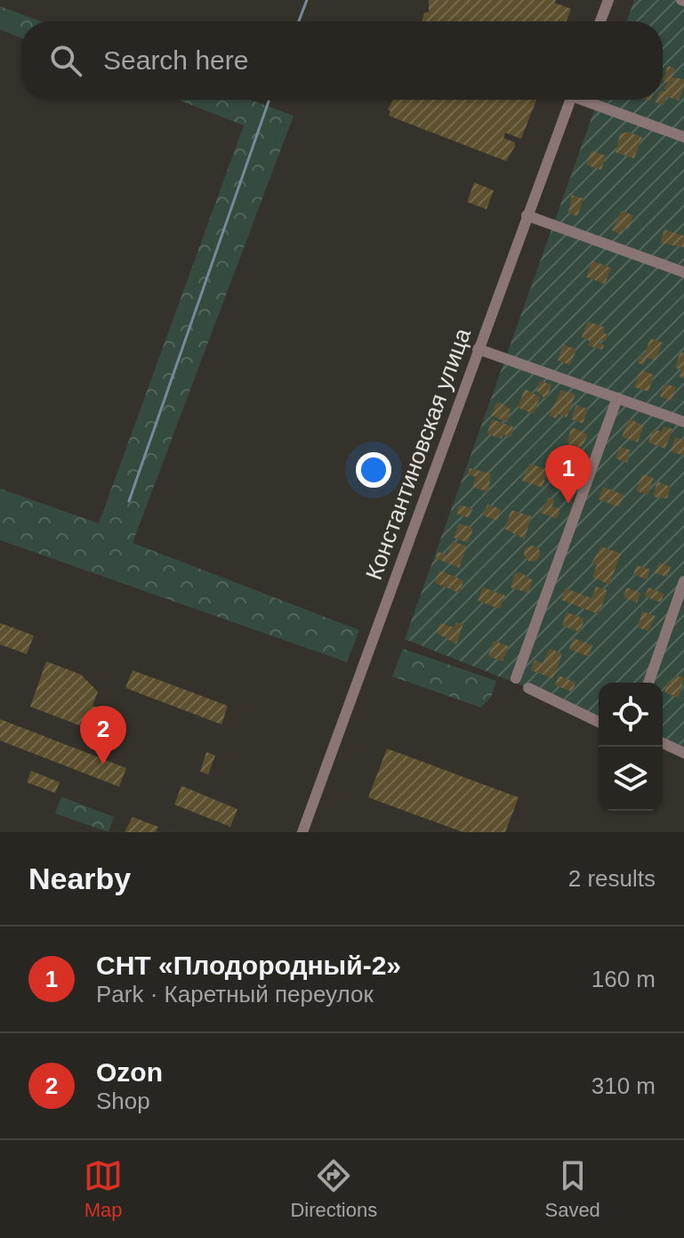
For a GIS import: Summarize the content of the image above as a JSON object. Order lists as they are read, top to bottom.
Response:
{
  "streets": {
    "street": ["Константиновская улица"]
  },
  "page": {
    "search": "Search here",
    "pins": ["1", "2"],
    "heading": ["Nearby", "2 results"],
    "list": [
      {
        "mark": "1",
        "name": "СНТ «Плодородный-2»",
        "note": "Park · Каретный переулок",
        "value": "160 m"
      },
      {
        "mark": "2",
        "name": "Ozon",
        "note": "Shop",
        "value": "310 m"
      }
    ],
    "nav": ["Map", "Directions", "Saved"]
  }
}
